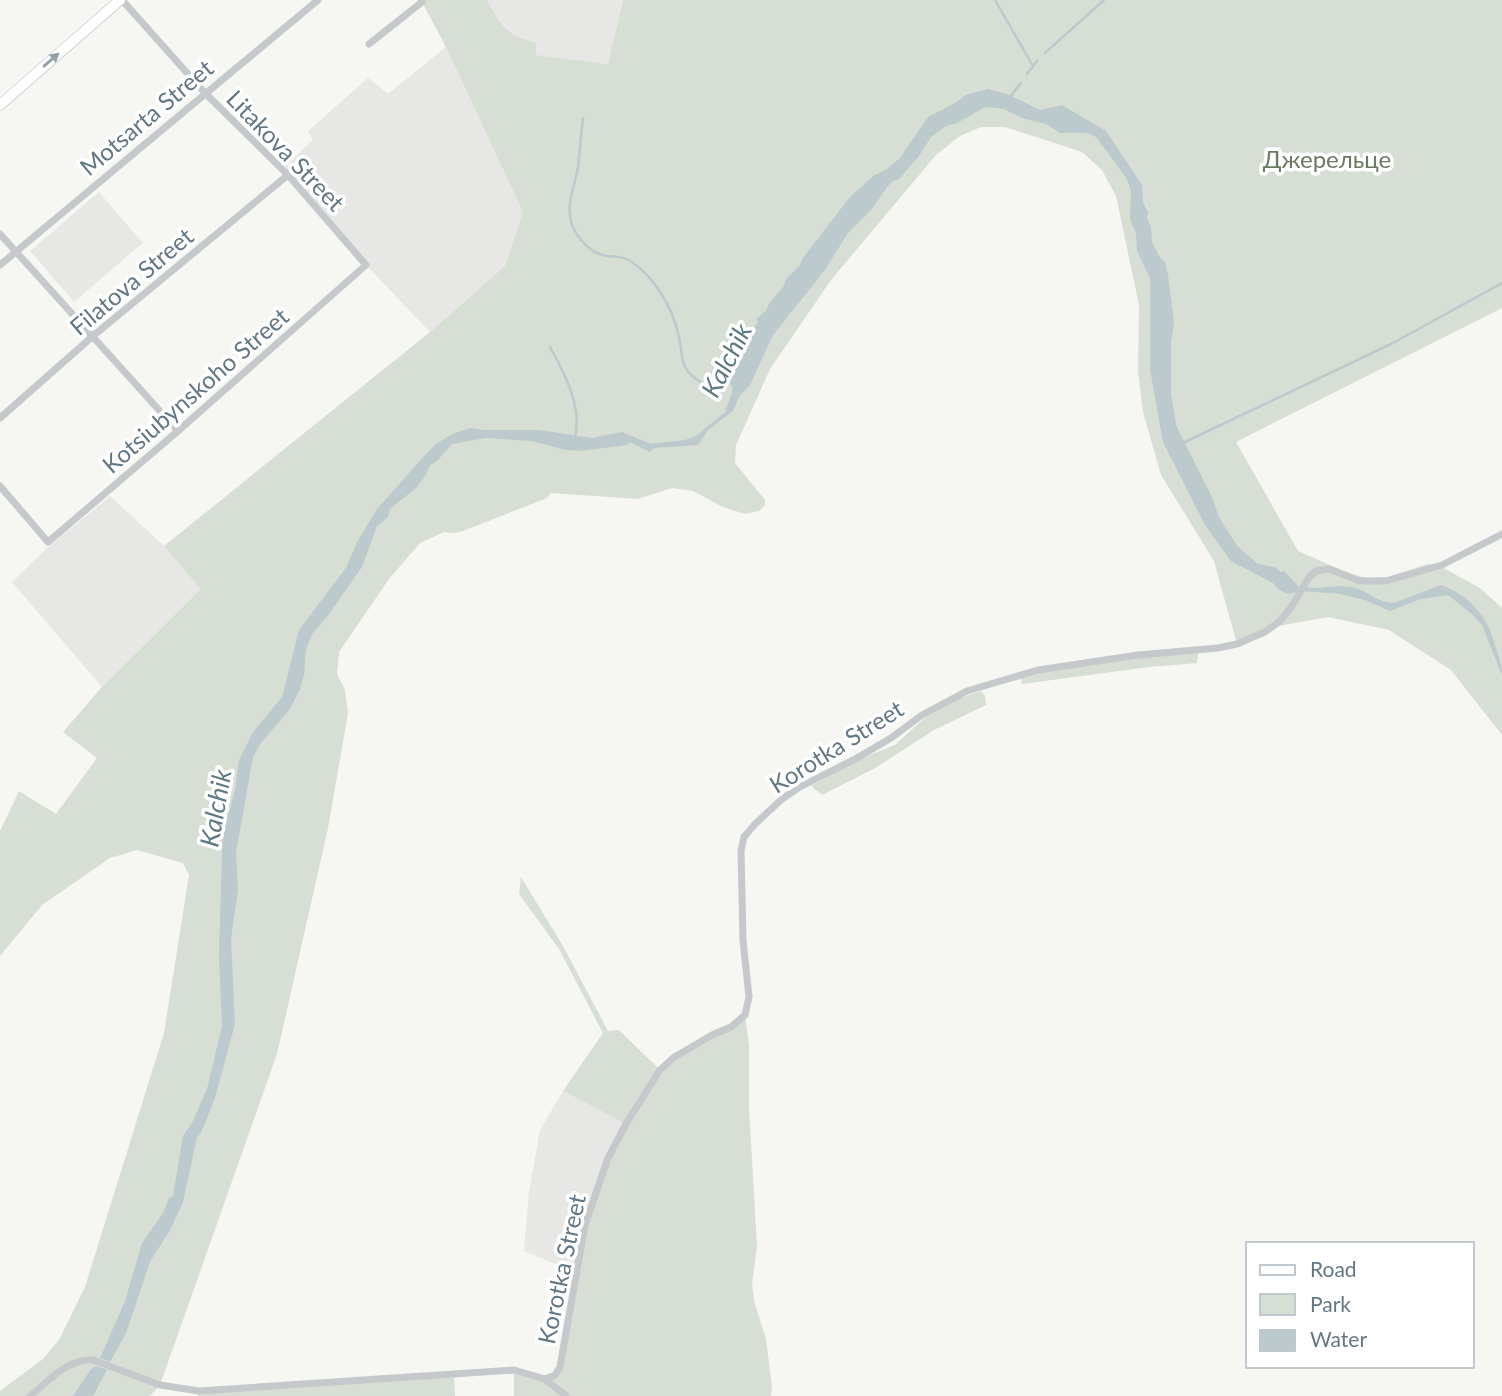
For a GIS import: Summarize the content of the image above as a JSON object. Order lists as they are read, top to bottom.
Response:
{
  "streets": {
    "street": [
      "Motsarta Street",
      "Litakova Street",
      "Filatova Street",
      "Kotsiubynskoho Street",
      "Korotka Street"
    ]
  },
  "crossings": [
    ["Motsarta Street", "Litakova Street"],
    ["Litakova Street", "Filatova Street"],
    ["Litakova Street", "Kotsiubynskoho Street"]
  ],
  "water": ["Kalchik"],
  "parks": ["Джерельце"],
  "legend": ["Road", "Park", "Water"]
}
